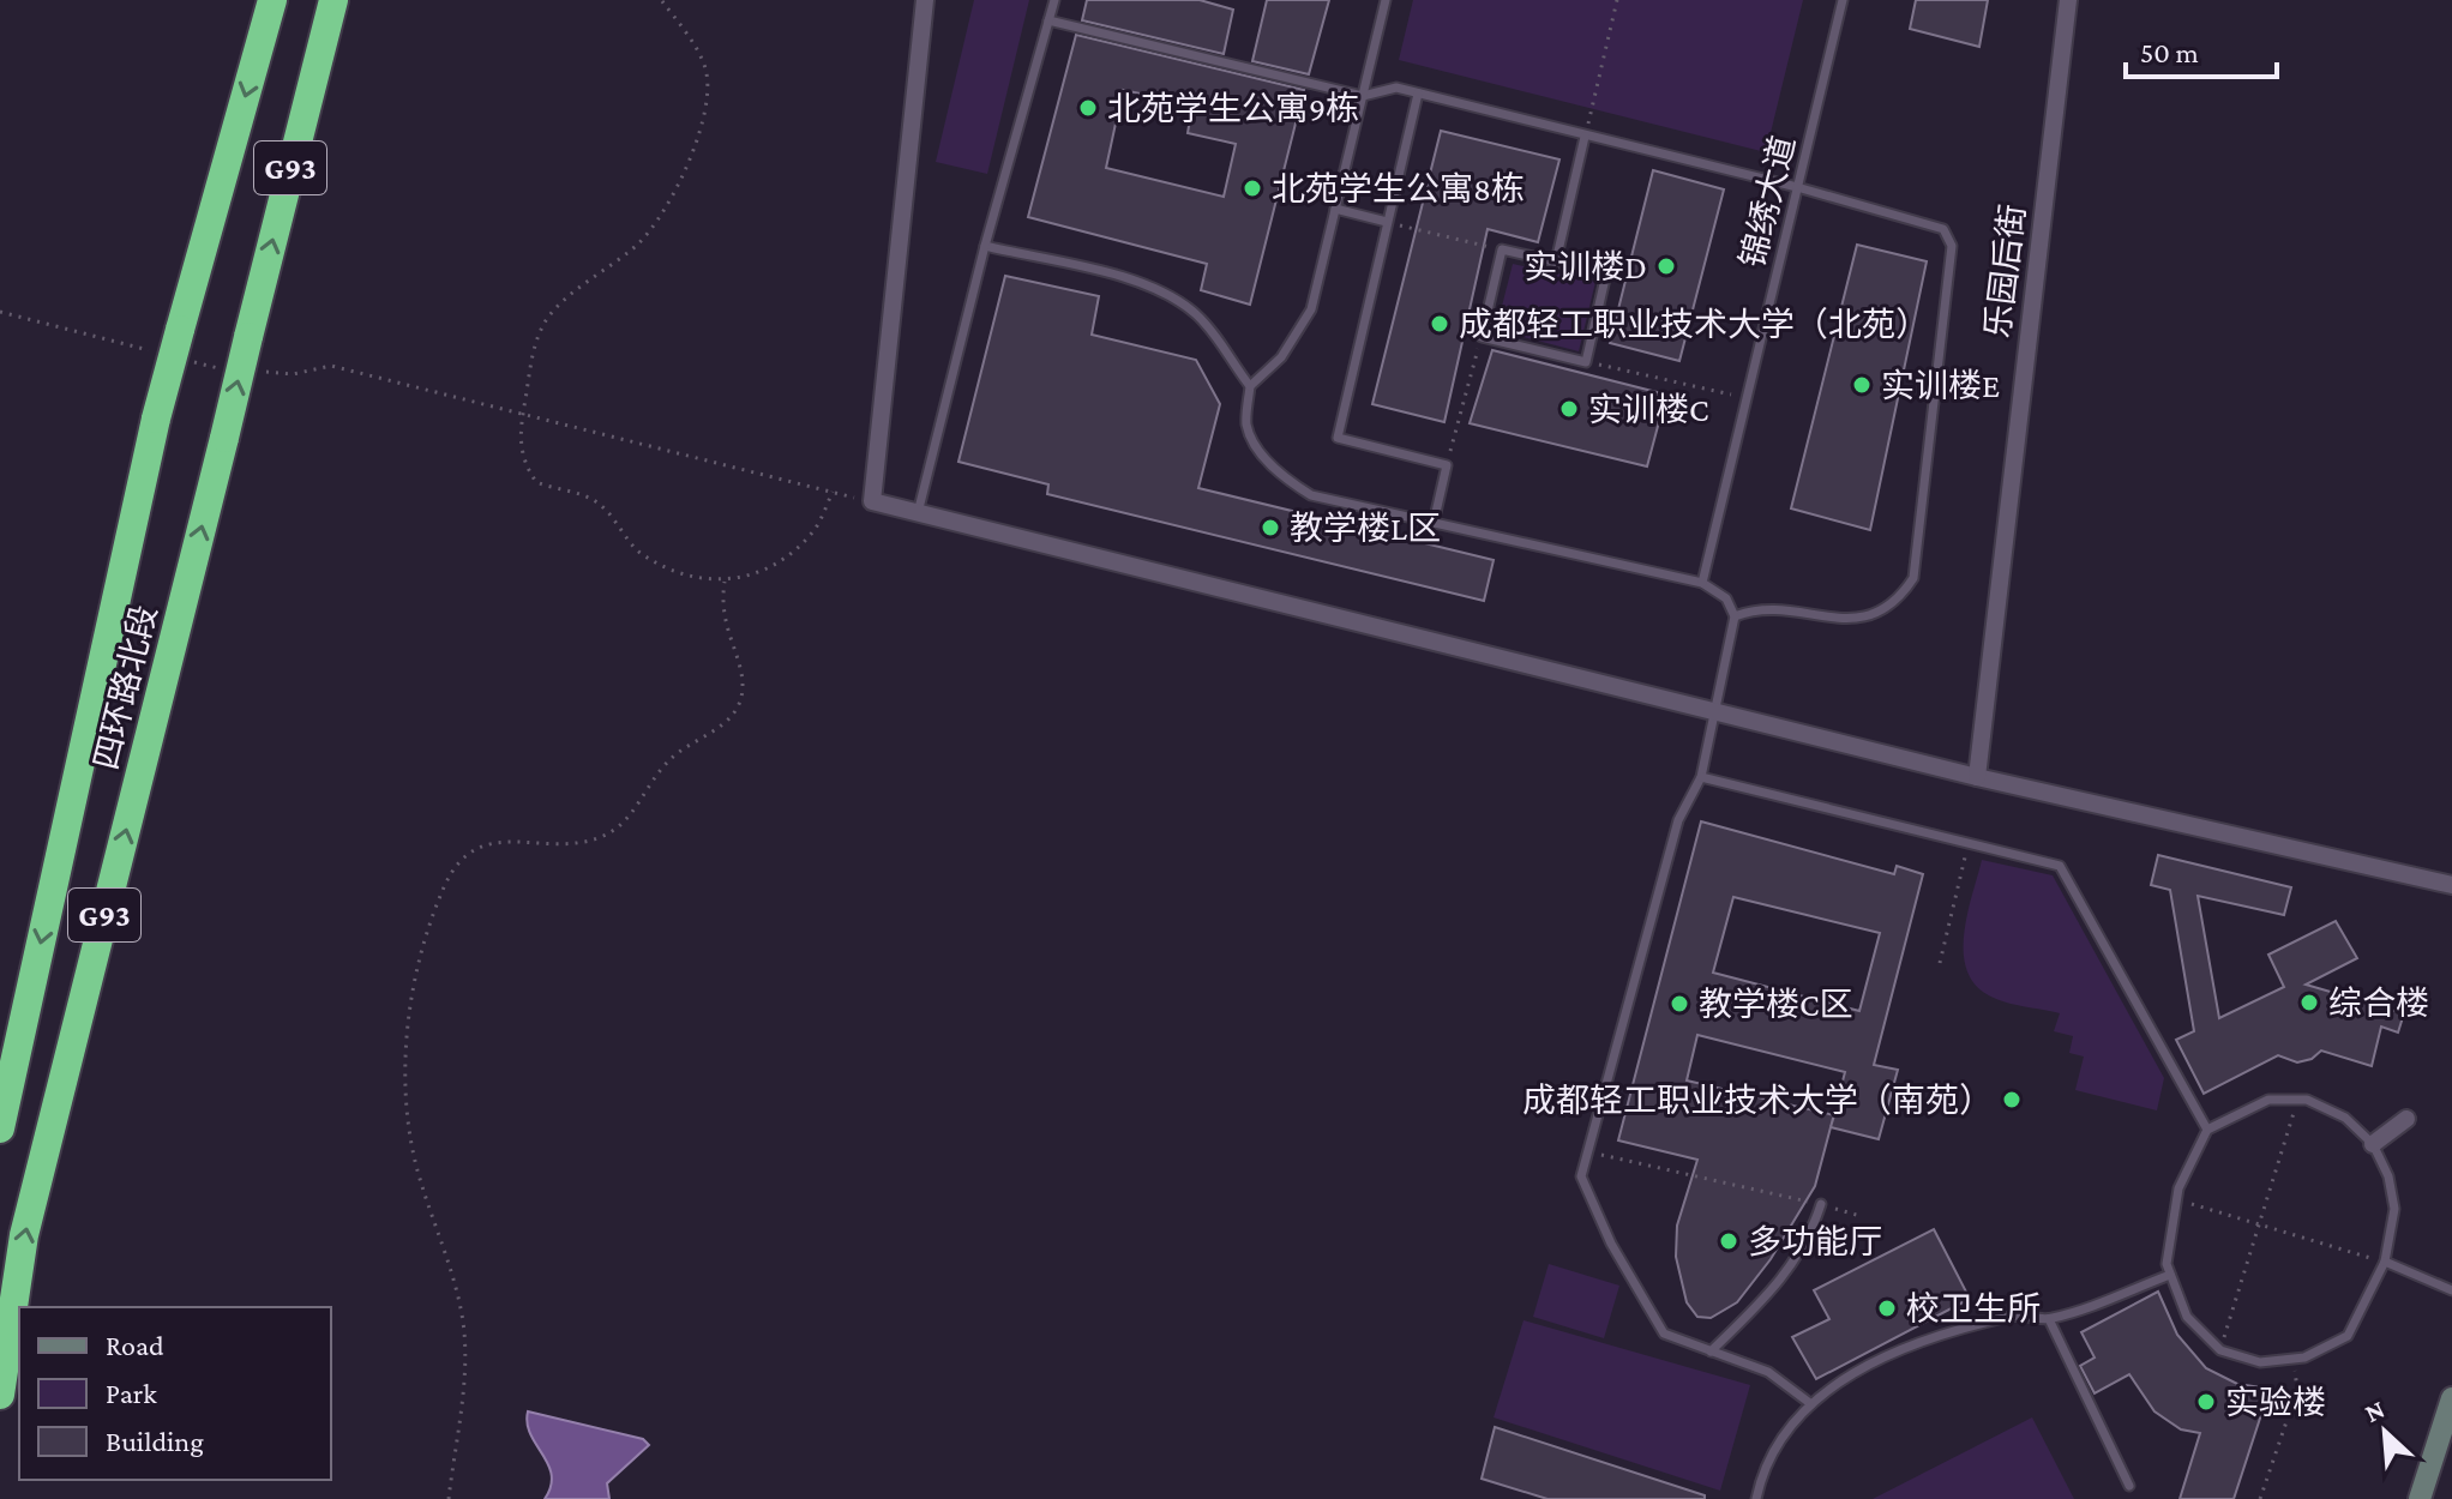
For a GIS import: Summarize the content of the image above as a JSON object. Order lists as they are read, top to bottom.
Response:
{
  "streets": {
    "highway": ["G93", "四环路北段"],
    "street": ["乐园后街"],
    "lane": ["锦绣大道"]
  },
  "places": [
    "北苑学生公寓9栋",
    "北苑学生公寓8栋",
    "实训楼D",
    "成都轻工职业技术大学（北苑）",
    "实训楼E",
    "实训楼C",
    "教学楼L区",
    "综合楼",
    "教学楼C区",
    "成都轻工职业技术大学（南苑）",
    "多功能厅",
    "校卫生所",
    "实验楼"
  ],
  "legend": ["Road", "Park", "Building"],
  "scale_bar": "50 m",
  "north": "top left"
}
